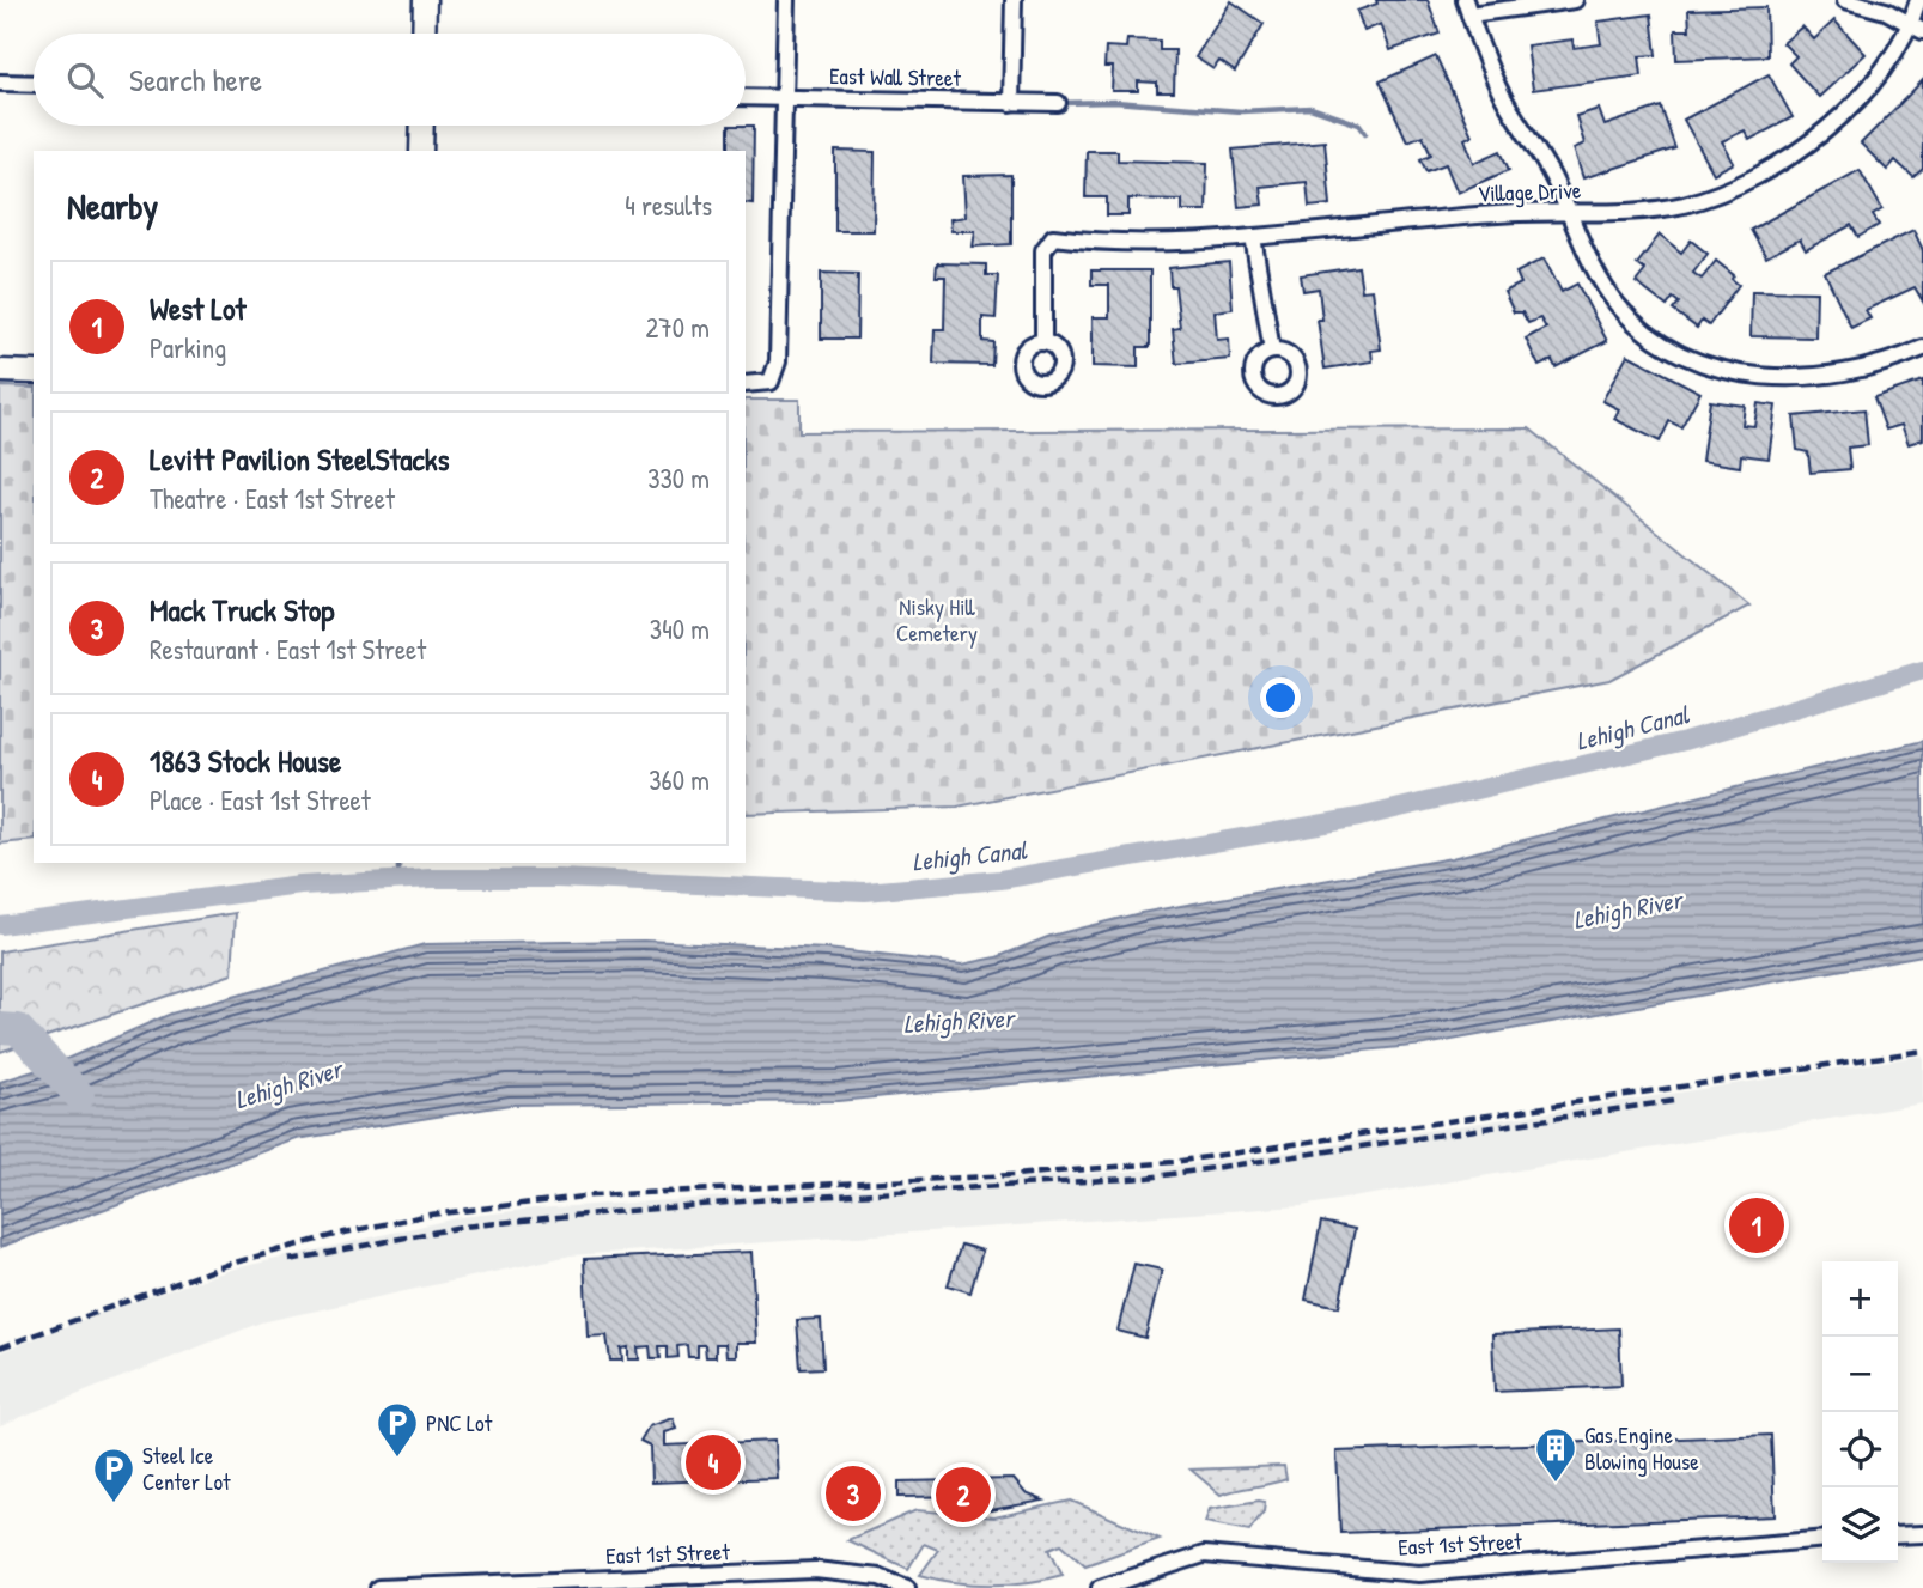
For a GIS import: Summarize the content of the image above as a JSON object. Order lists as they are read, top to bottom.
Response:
{
  "streets": {
    "street": ["East Wall Street", "Village Drive", "East 1st Street"]
  },
  "water": ["Lehigh Canal", "Lehigh River"],
  "parks": ["Nisky Hill Cemetery"],
  "places": {
    "parking": ["PNC Lot", "Steel Ice Center Lot"],
    "building": ["Gas Engine Blowing House"]
  },
  "page": {
    "search": "Search here",
    "heading": ["Nearby", "4 results"],
    "list": [
      {
        "mark": "1",
        "name": "West Lot",
        "note": "Parking",
        "value": "270 m"
      },
      {
        "mark": "2",
        "name": "Levitt Pavilion SteelStacks",
        "note": "Theatre · East 1st Street",
        "value": "330 m"
      },
      {
        "mark": "3",
        "name": "Mack Truck Stop",
        "note": "Restaurant · East 1st Street",
        "value": "340 m"
      },
      {
        "mark": "4",
        "name": "1863 Stock House",
        "note": "Place · East 1st Street",
        "value": "360 m"
      }
    ],
    "pins": [
      "1",
      "4",
      "3",
      "2"
    ],
    "map_buttons": ["+", "−"]
  }
}
